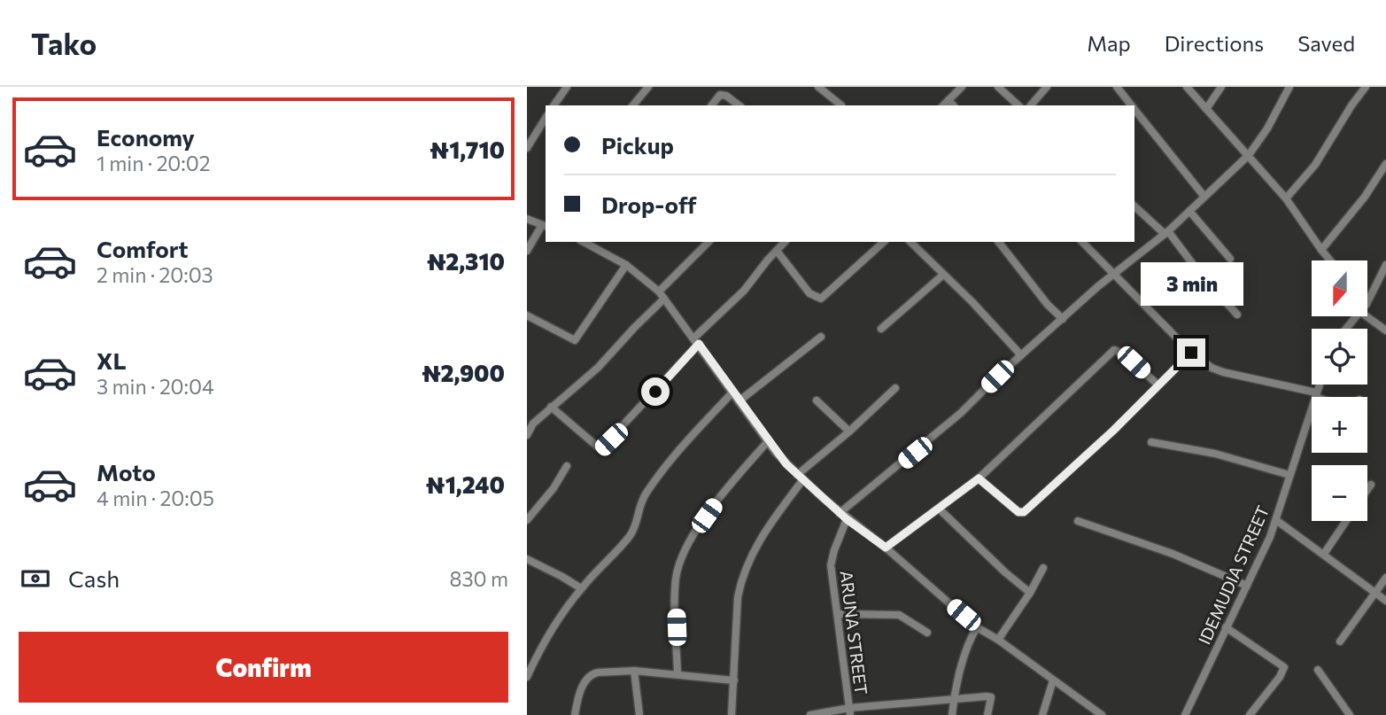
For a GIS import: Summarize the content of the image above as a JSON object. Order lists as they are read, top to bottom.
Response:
{
  "streets": {
    "street": ["IDEMUDIA STREET", "ARUNA STREET"]
  },
  "north": "bottom",
  "page": {
    "header": "Tako",
    "nav": ["Map", "Directions", "Saved"],
    "list": [
      {
        "name": "Economy",
        "note": "1 min · 20:02",
        "value": "₦1,710"
      },
      {
        "name": "Comfort",
        "note": "2 min · 20:03",
        "value": "₦2,310"
      },
      {
        "name": "XL",
        "note": "3 min · 20:04",
        "value": "₦2,900"
      },
      {
        "name": "Moto",
        "note": "4 min · 20:05",
        "value": "₦1,240"
      }
    ],
    "banner": ["Pickup", "Drop-off"],
    "map_buttons": ["+", "−"],
    "bubble": "3 min",
    "pay": ["Cash", "830 m"],
    "buttons": "Confirm"
  }
}
